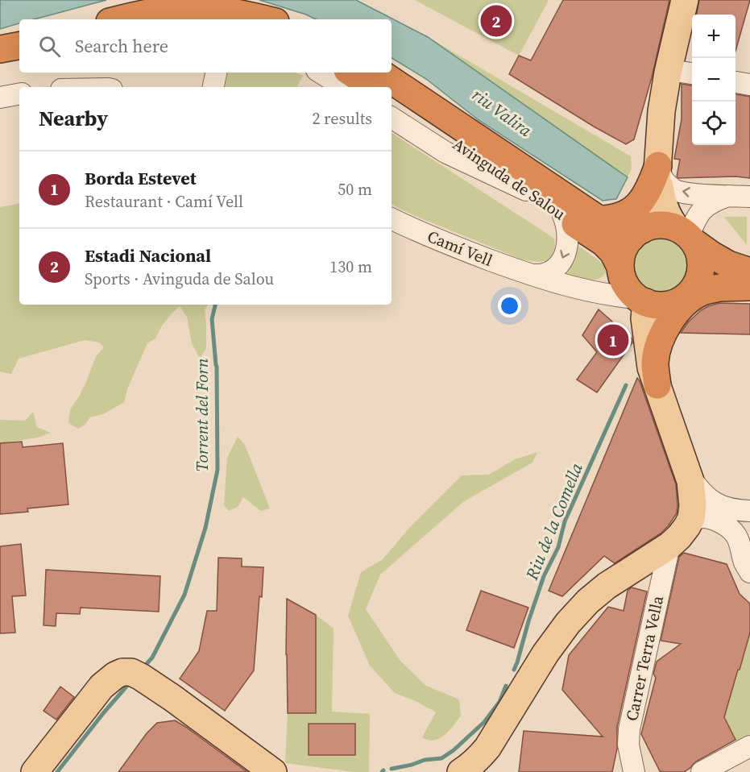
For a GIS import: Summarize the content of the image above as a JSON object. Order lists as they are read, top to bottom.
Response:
{
  "streets": {
    "highway": ["Avinguda de Salou"],
    "street": ["Camí Vell", "Carrer Terra Vella"]
  },
  "crossings": [
    ["Avinguda de Salou", "Camí Vell"]
  ],
  "water": ["riu Valira", "Torrent del Forn", "Riu de la Comella"],
  "page": {
    "pins": ["2", "1"],
    "map_buttons": ["+", "−"],
    "search": "Search here",
    "heading": ["Nearby", "2 results"],
    "list": [
      {
        "mark": "1",
        "name": "Borda Estevet",
        "note": "Restaurant · Camí Vell",
        "value": "50 m"
      },
      {
        "mark": "2",
        "name": "Estadi Nacional",
        "note": "Sports · Avinguda de Salou",
        "value": "130 m"
      }
    ]
  }
}
